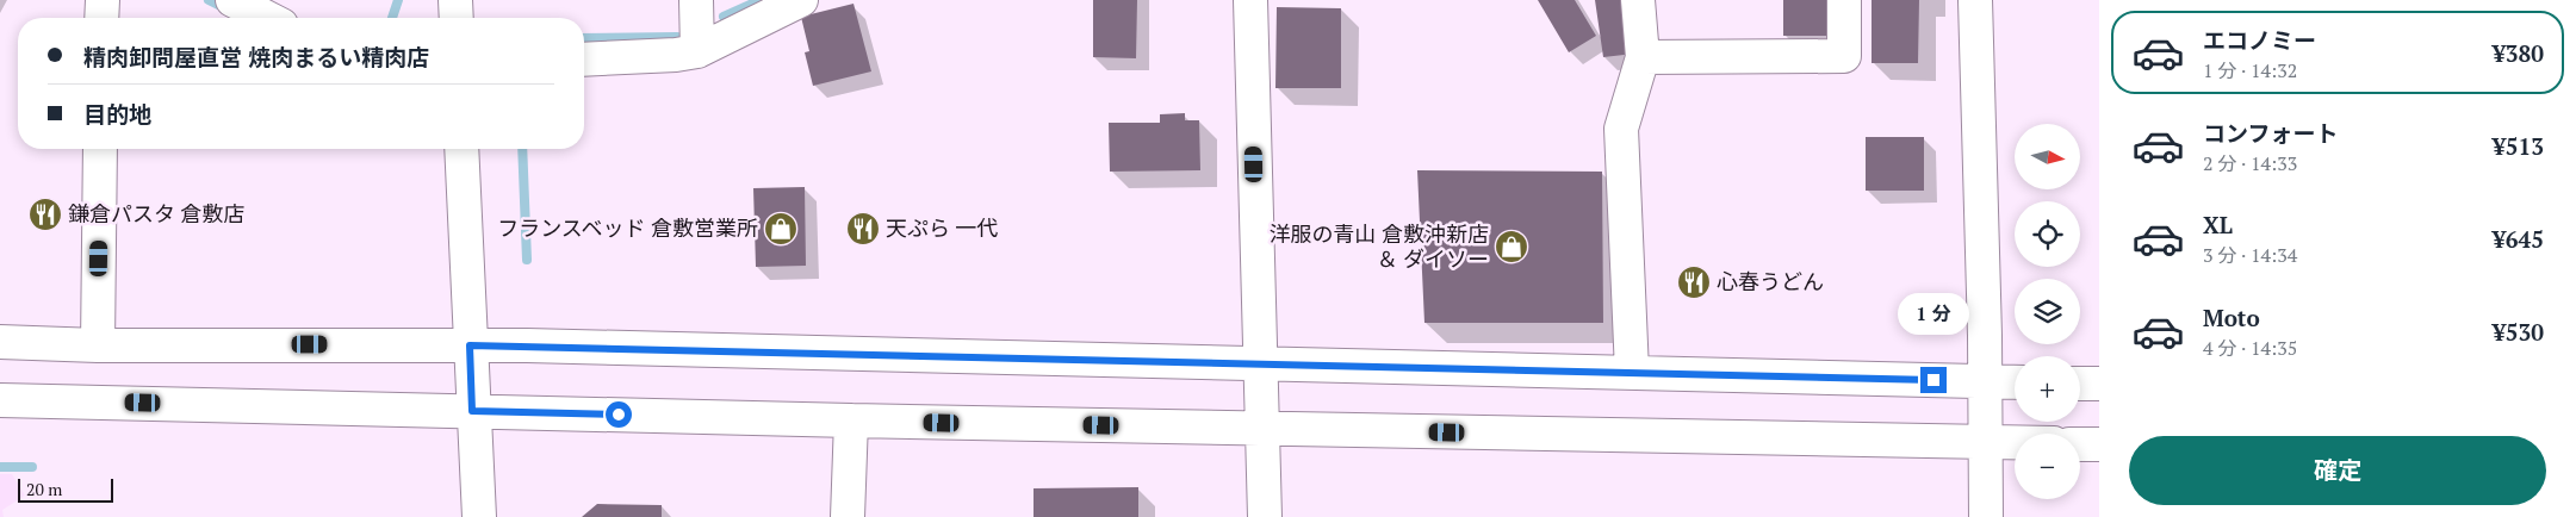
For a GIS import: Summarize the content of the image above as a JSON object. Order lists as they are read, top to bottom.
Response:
{
  "places": {
    "restaurant": ["鎌倉パスタ 倉敷店", "天ぷら 一代", "心春うどん"],
    "shop": ["フランスベッド 倉敷営業所", "洋服の青山 倉敷沖新店 ＆ ダイソー"]
  },
  "scale_bar": "20 m",
  "north": "right",
  "page": {
    "list": [
      {
        "name": "エコノミー",
        "note": "1 分 · 14:32",
        "value": "¥380"
      },
      {
        "name": "コンフォート",
        "note": "2 分 · 14:33",
        "value": "¥513"
      },
      {
        "name": "XL",
        "note": "3 分 · 14:34",
        "value": "¥645"
      },
      {
        "name": "Moto",
        "note": "4 分 · 14:35",
        "value": "¥530"
      }
    ],
    "banner": ["精肉卸問屋直営 焼肉まるい精肉店", "目的地"],
    "map_buttons": ["+", "−"],
    "bubble": "1 分",
    "buttons": "確定",
    "scale": "20 m"
  }
}
